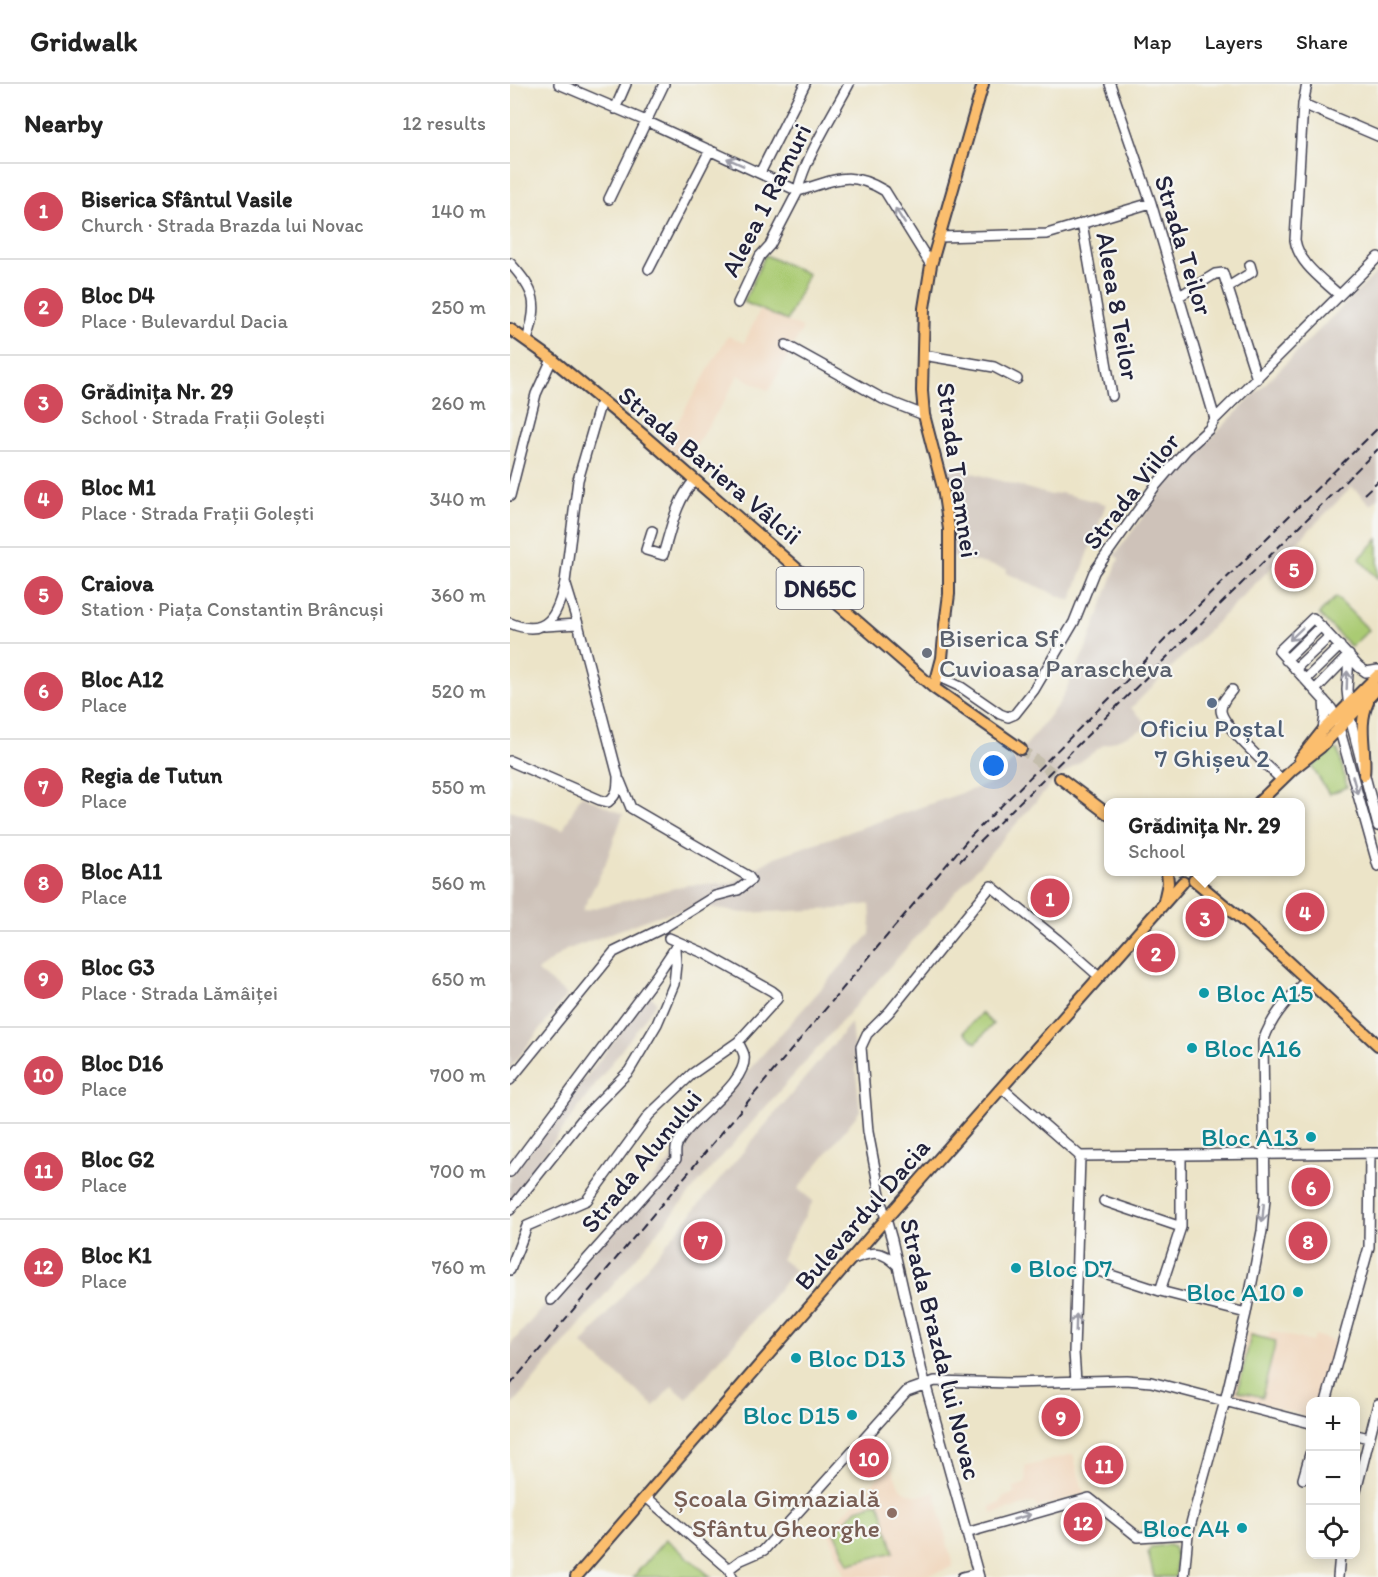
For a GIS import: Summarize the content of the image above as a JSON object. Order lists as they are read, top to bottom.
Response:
{
  "streets": {
    "main road": [
      "Strada Bariera Vâlcii",
      "Strada Toamnei",
      "DN65C",
      "Bulevardul Dacia"
    ],
    "street": [
      "Aleea 1 Ramuri",
      "Strada Teilor",
      "Aleea 8 Teilor",
      "Strada Viilor",
      "Strada Alunului",
      "Strada Brazda lui Novac"
    ]
  },
  "crossings": [
    ["Strada Teilor", "Strada Viilor"],
    ["Strada Bariera Vâlcii", "Strada Toamnei"],
    ["Strada Toamnei", "Strada Viilor"],
    ["Bulevardul Dacia", "Strada Brazda lui Novac"]
  ],
  "places": [
    "Biserica Sf. Cuvioasa Parascheva",
    "Oficiu Poștal 7 Ghișeu 2",
    "Bloc A15",
    "Bloc A16",
    "Bloc A13",
    "Bloc D7",
    "Bloc A10",
    "Bloc D13",
    "Bloc D15",
    "Școala Gimnazială Sfântu Gheorghe",
    "Bloc A4"
  ],
  "page": {
    "header": "Gridwalk",
    "nav": ["Map", "Layers", "Share"],
    "heading": ["Nearby", "12 results"],
    "list": [
      {
        "mark": "1",
        "name": "Biserica Sfântul Vasile",
        "note": "Church · Strada Brazda lui Novac",
        "value": "140 m"
      },
      {
        "mark": "2",
        "name": "Bloc D4",
        "note": "Place · Bulevardul Dacia",
        "value": "250 m"
      },
      {
        "mark": "3",
        "name": "Grădinița Nr. 29",
        "note": "School · Strada Frații Golești",
        "value": "260 m"
      },
      {
        "mark": "4",
        "name": "Bloc M1",
        "note": "Place · Strada Frații Golești",
        "value": "340 m"
      },
      {
        "mark": "5",
        "name": "Craiova",
        "note": "Station · Piața Constantin Brâncuși",
        "value": "360 m"
      },
      {
        "mark": "6",
        "name": "Bloc A12",
        "note": "Place",
        "value": "520 m"
      },
      {
        "mark": "7",
        "name": "Regia de Tutun",
        "note": "Place",
        "value": "550 m"
      },
      {
        "mark": "8",
        "name": "Bloc A11",
        "note": "Place",
        "value": "560 m"
      },
      {
        "mark": "9",
        "name": "Bloc G3",
        "note": "Place · Strada Lămâiței",
        "value": "650 m"
      },
      {
        "mark": "10",
        "name": "Bloc D16",
        "note": "Place",
        "value": "700 m"
      },
      {
        "mark": "11",
        "name": "Bloc G2",
        "note": "Place",
        "value": "700 m"
      },
      {
        "mark": "12",
        "name": "Bloc K1",
        "note": "Place",
        "value": "760 m"
      }
    ],
    "pins": [
      "5",
      "1",
      "4",
      "3",
      "2",
      "6",
      "7",
      "8",
      "9",
      "10",
      "11",
      "12"
    ],
    "popup": ["Grădinița Nr. 29", "School"],
    "map_buttons": ["+", "−"]
  }
}
